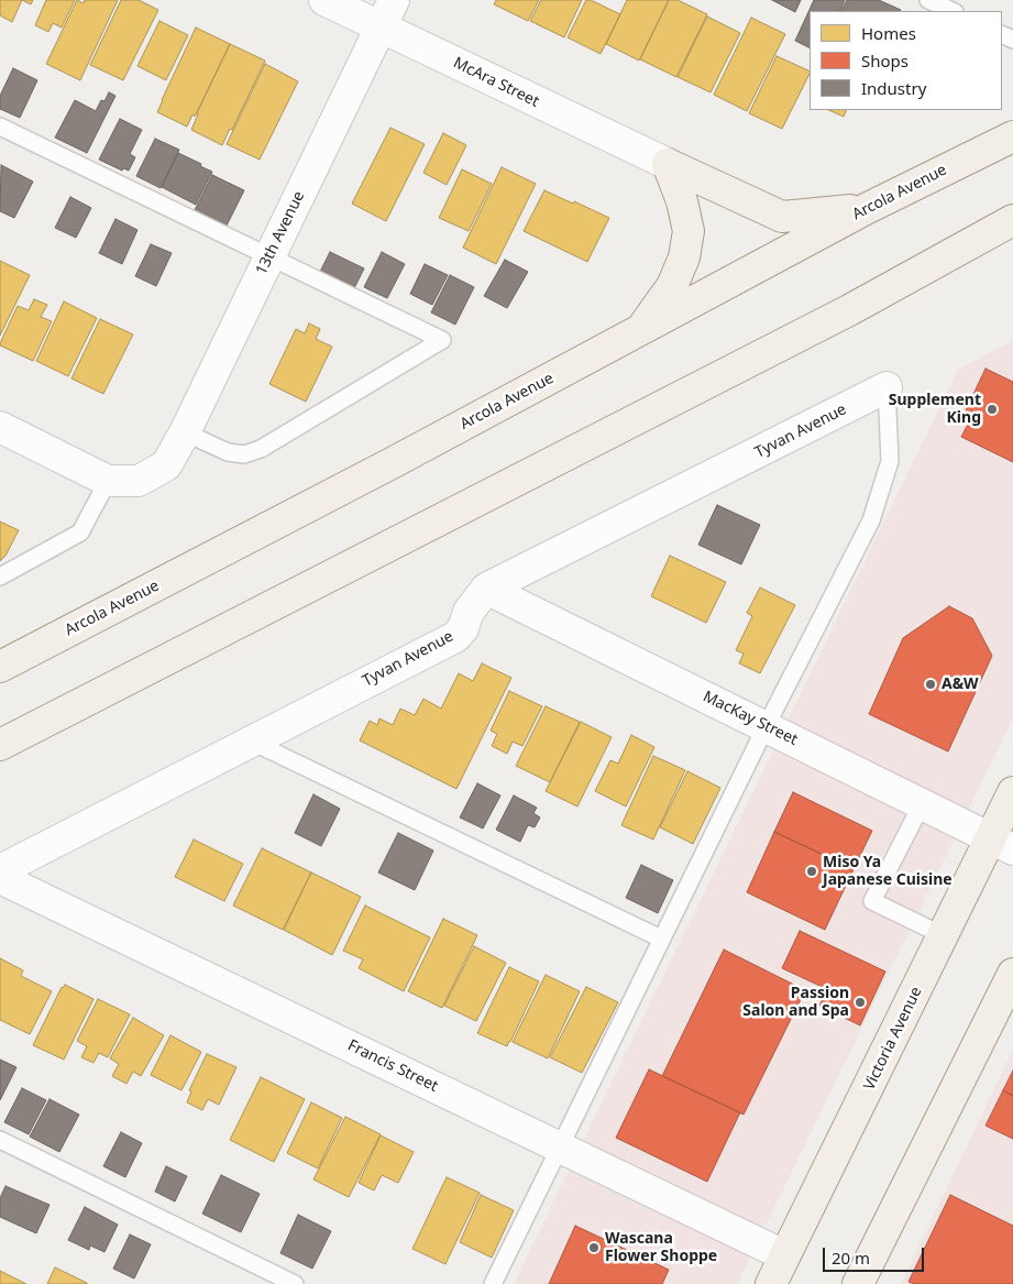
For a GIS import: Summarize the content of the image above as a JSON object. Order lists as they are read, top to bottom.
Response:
{
  "streets": {
    "main road": ["Arcola Avenue", "Victoria Avenue"],
    "street": [
      "McAra Street",
      "13th Avenue",
      "Tyvan Avenue",
      "MacKay Street",
      "Francis Street"
    ]
  },
  "crossings": [
    ["McAra Street", "13th Avenue"],
    ["Tyvan Avenue", "MacKay Street"],
    ["MacKay Street", "Victoria Avenue"],
    ["Victoria Avenue", "Francis Street"]
  ],
  "places": [
    "Supplement King",
    "A&W",
    "Miso Ya Japanese Cuisine",
    "Passion Salon and Spa",
    "Wascana Flower Shoppe"
  ],
  "legend": ["Homes", "Shops", "Industry"],
  "scale_bar": "20 m"
}
